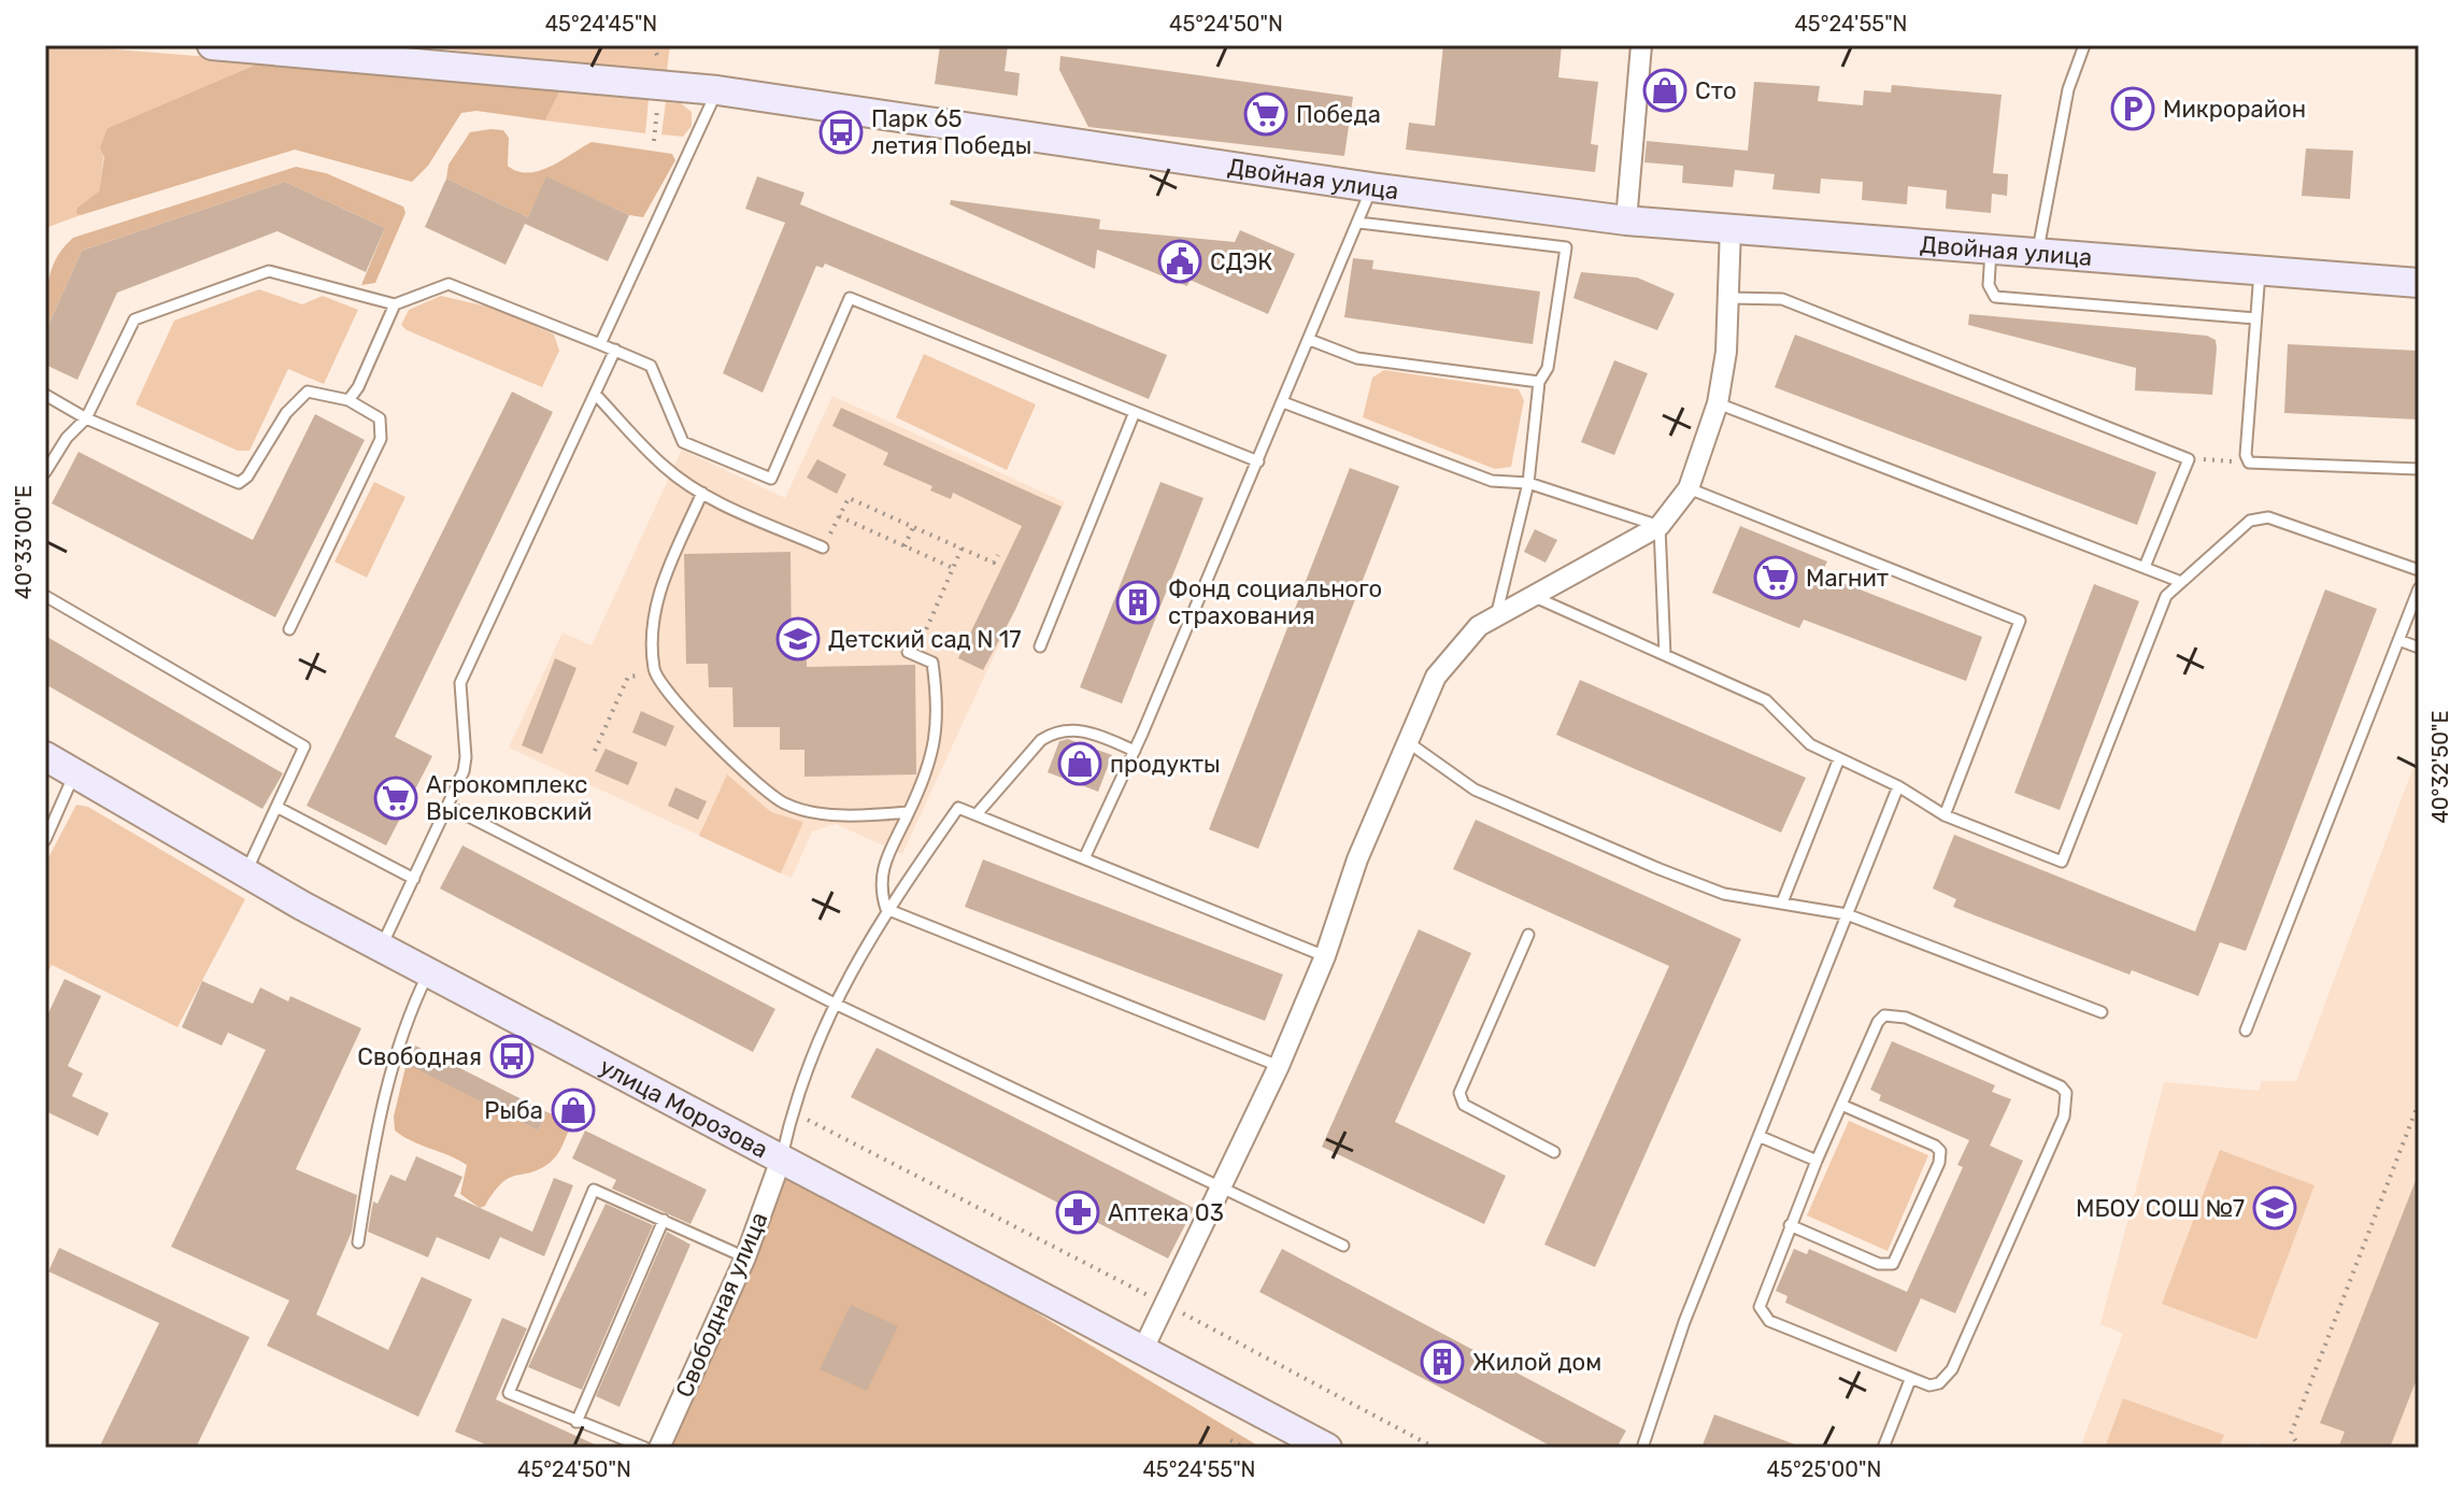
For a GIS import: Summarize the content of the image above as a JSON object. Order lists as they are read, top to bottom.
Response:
{
  "streets": {
    "street": ["Двойная улица", "улица Морозова", "Свободная улица"]
  },
  "crossings": [
    ["улица Морозова", "Свободная улица"]
  ],
  "places": {
    "shop": ["Сто", "продукты", "Рыба"],
    "parking": ["Микрорайон"],
    "supermarket": ["Победа", "Магнит", "Агрокомплекс Выселковский"],
    "bus stop": ["Парк 65 летия Победы", "Свободная"],
    "public building": ["СДЭК"],
    "building": ["Фонд социального страхования", "Жилой дом"],
    "school or university": ["Детский сад N 17", "МБОУ СОШ №7"],
    "pharmacy": ["Аптека 03"]
  },
  "coordinates": [
    "45°24'45\"N",
    "45°24'50\"N",
    "45°24'55\"N",
    "40°33'00\"E",
    "40°32'50\"E",
    "45°25'00\"N"
  ]
}
